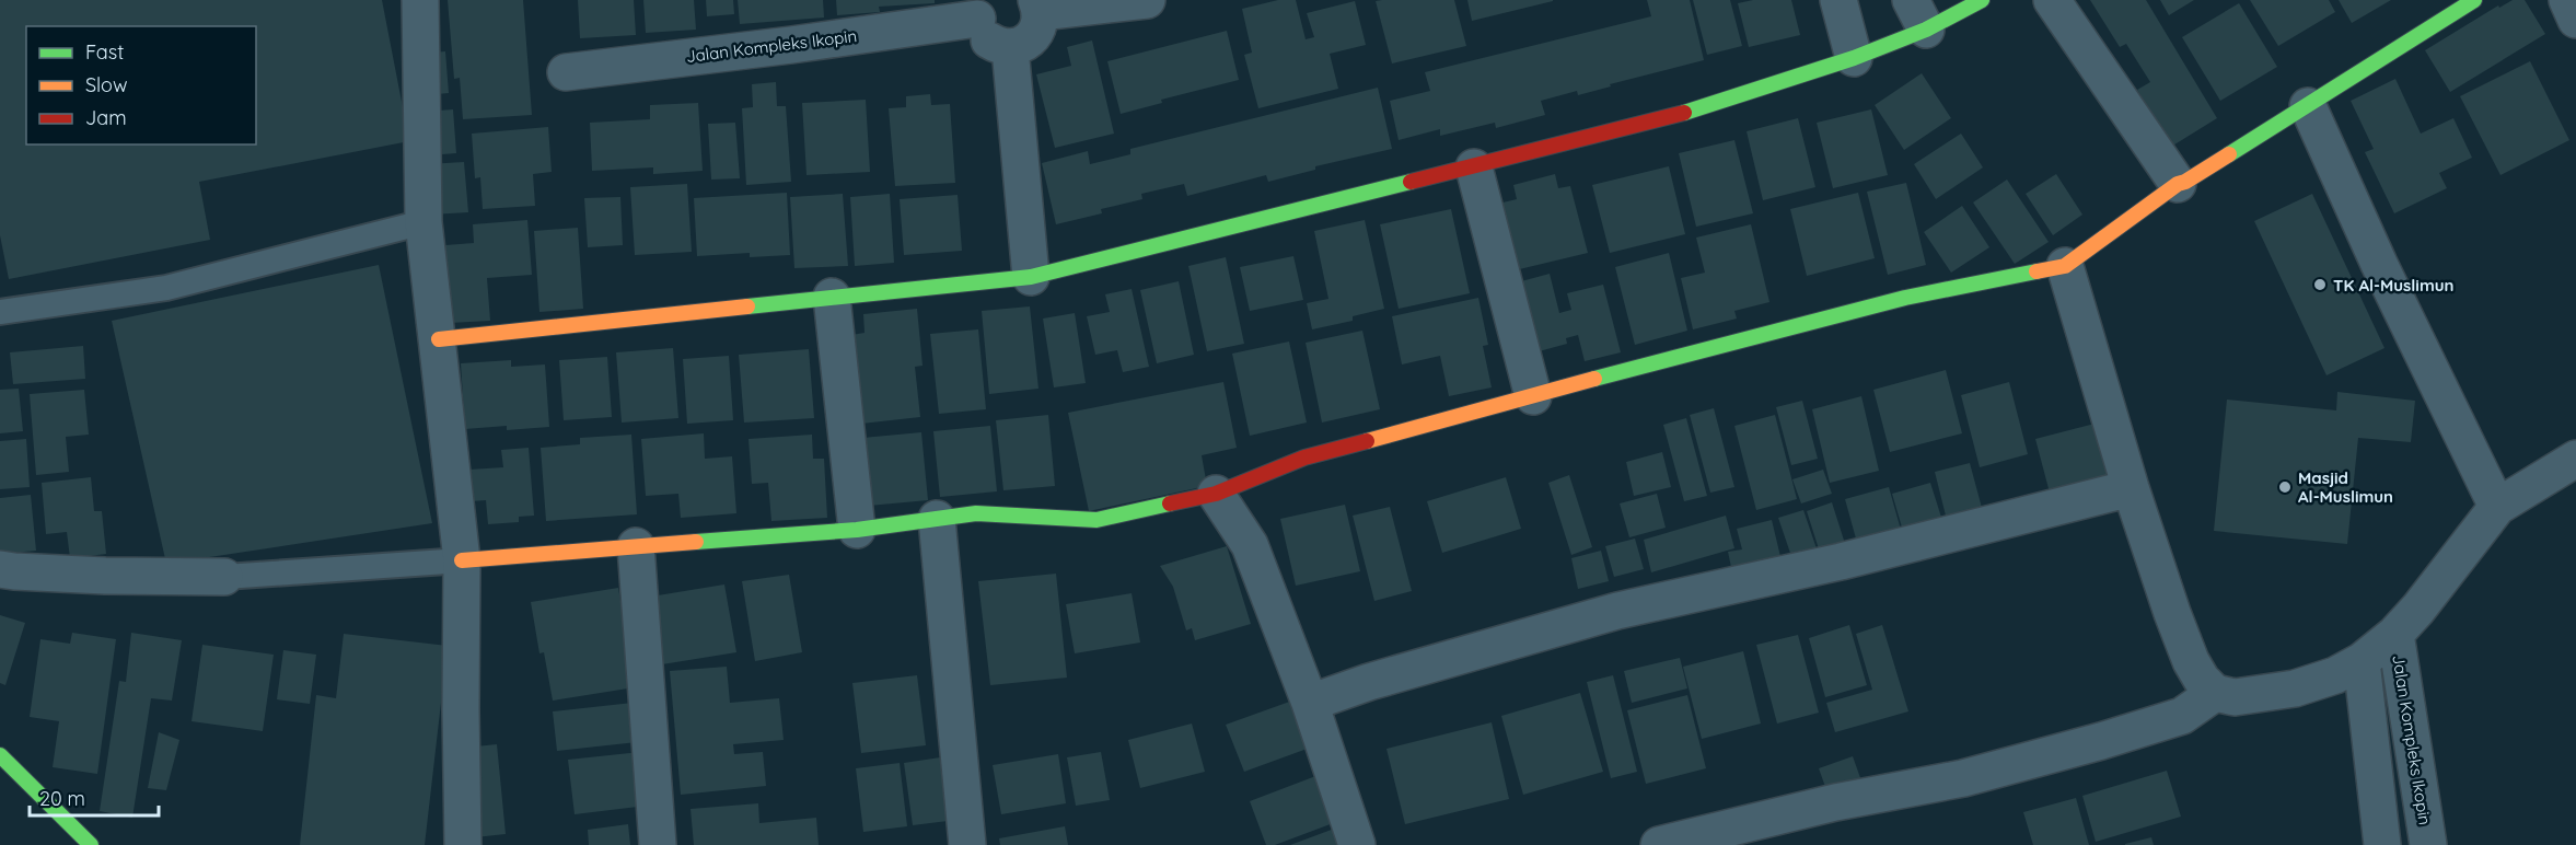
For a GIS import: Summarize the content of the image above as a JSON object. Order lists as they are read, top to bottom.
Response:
{
  "streets": {
    "street": ["Jalan Kompleks Ikopin"]
  },
  "places": ["TK Al-Muslimun", "Masjid Al-Muslimun"],
  "legend": ["Fast", "Slow", "Jam"],
  "scale_bar": "20 m"
}
